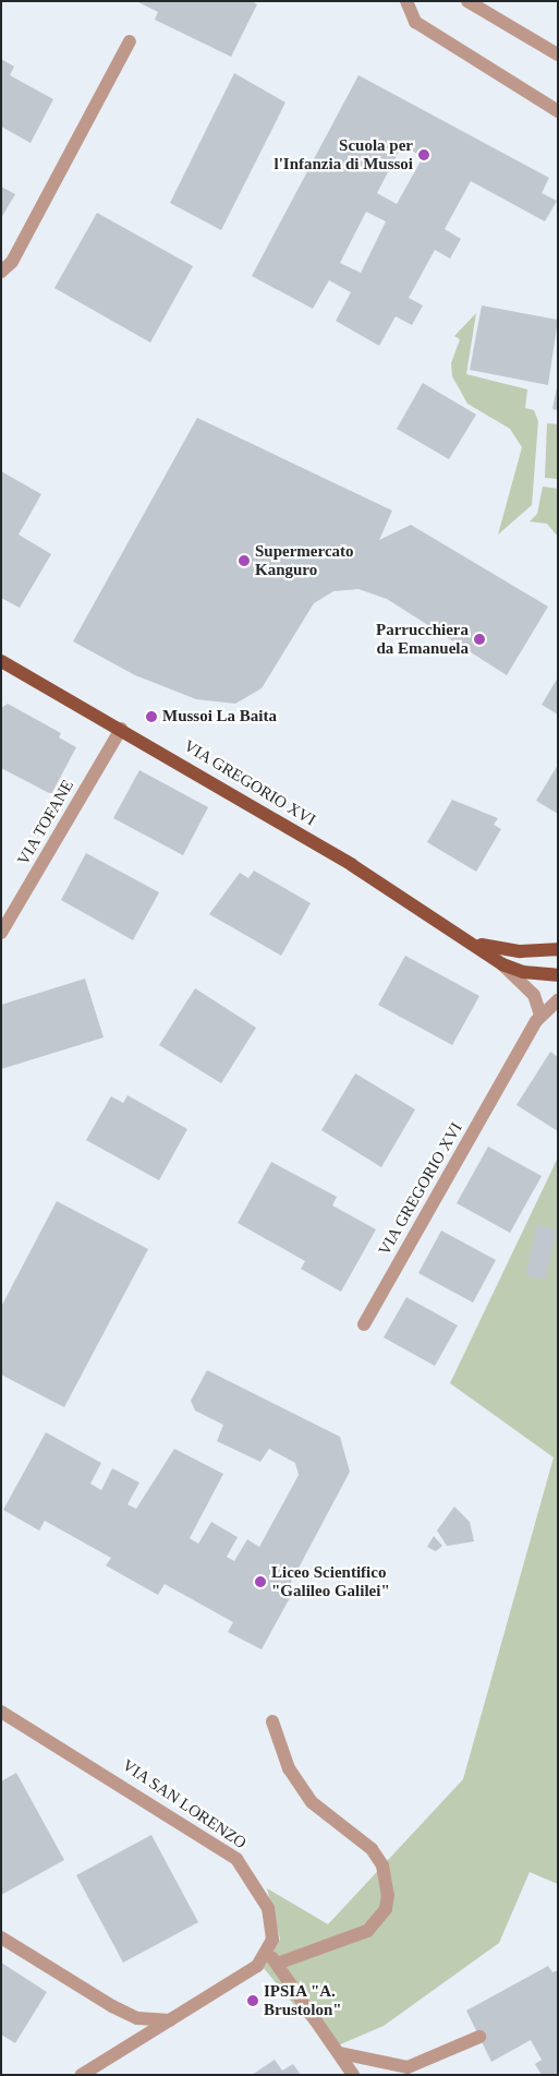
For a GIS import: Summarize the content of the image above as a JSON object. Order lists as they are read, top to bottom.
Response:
{
  "streets": {
    "main road": ["VIA GREGORIO XVI"],
    "street": ["VIA TOFANE", "VIA SAN LORENZO"]
  },
  "crossings": [
    ["VIA GREGORIO XVI", "VIA TOFANE"]
  ],
  "places": [
    "Scuola per l'Infanzia di Mussoi",
    "Supermercato Kanguro",
    "Parrucchiera da Emanuela",
    "Mussoi La Baita",
    "Liceo Scientifico \"Galileo Galilei\"",
    "IPSIA \"A. Brustolon\""
  ]
}
